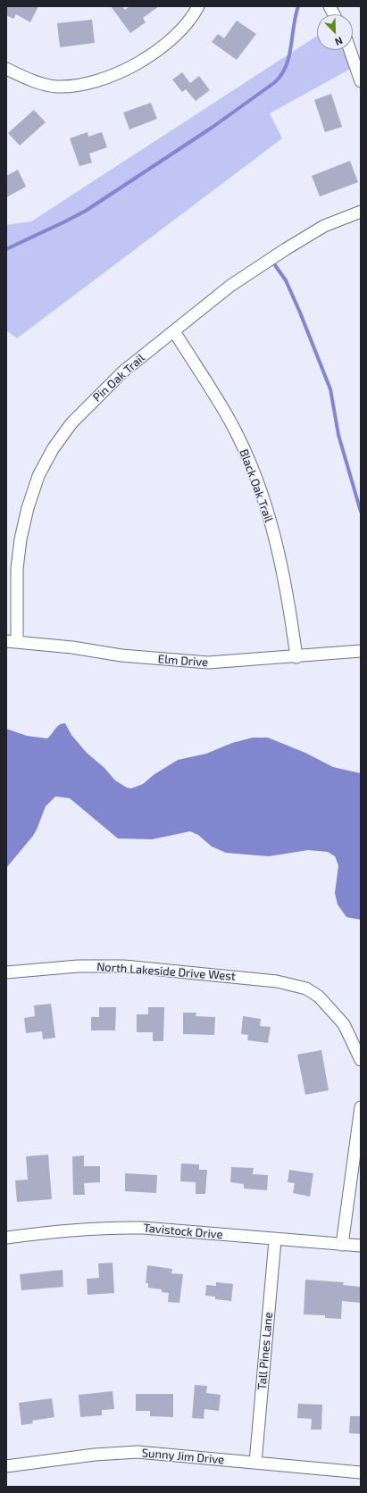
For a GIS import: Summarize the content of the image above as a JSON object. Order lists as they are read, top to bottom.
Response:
{
  "streets": {
    "street": [
      "Pin Oak Trail",
      "Black Oak Trail",
      "Elm Drive",
      "North Lakeside Drive West",
      "Tavistock Drive",
      "Tall Pines Lane",
      "Sunny Jim Drive"
    ]
  },
  "crossings": [
    ["Pin Oak Trail", "Black Oak Trail"],
    ["Pin Oak Trail", "Elm Drive"],
    ["Black Oak Trail", "Elm Drive"],
    ["Tavistock Drive", "Tall Pines Lane"],
    ["Tall Pines Lane", "Sunny Jim Drive"]
  ],
  "north": "bottom right"
}
